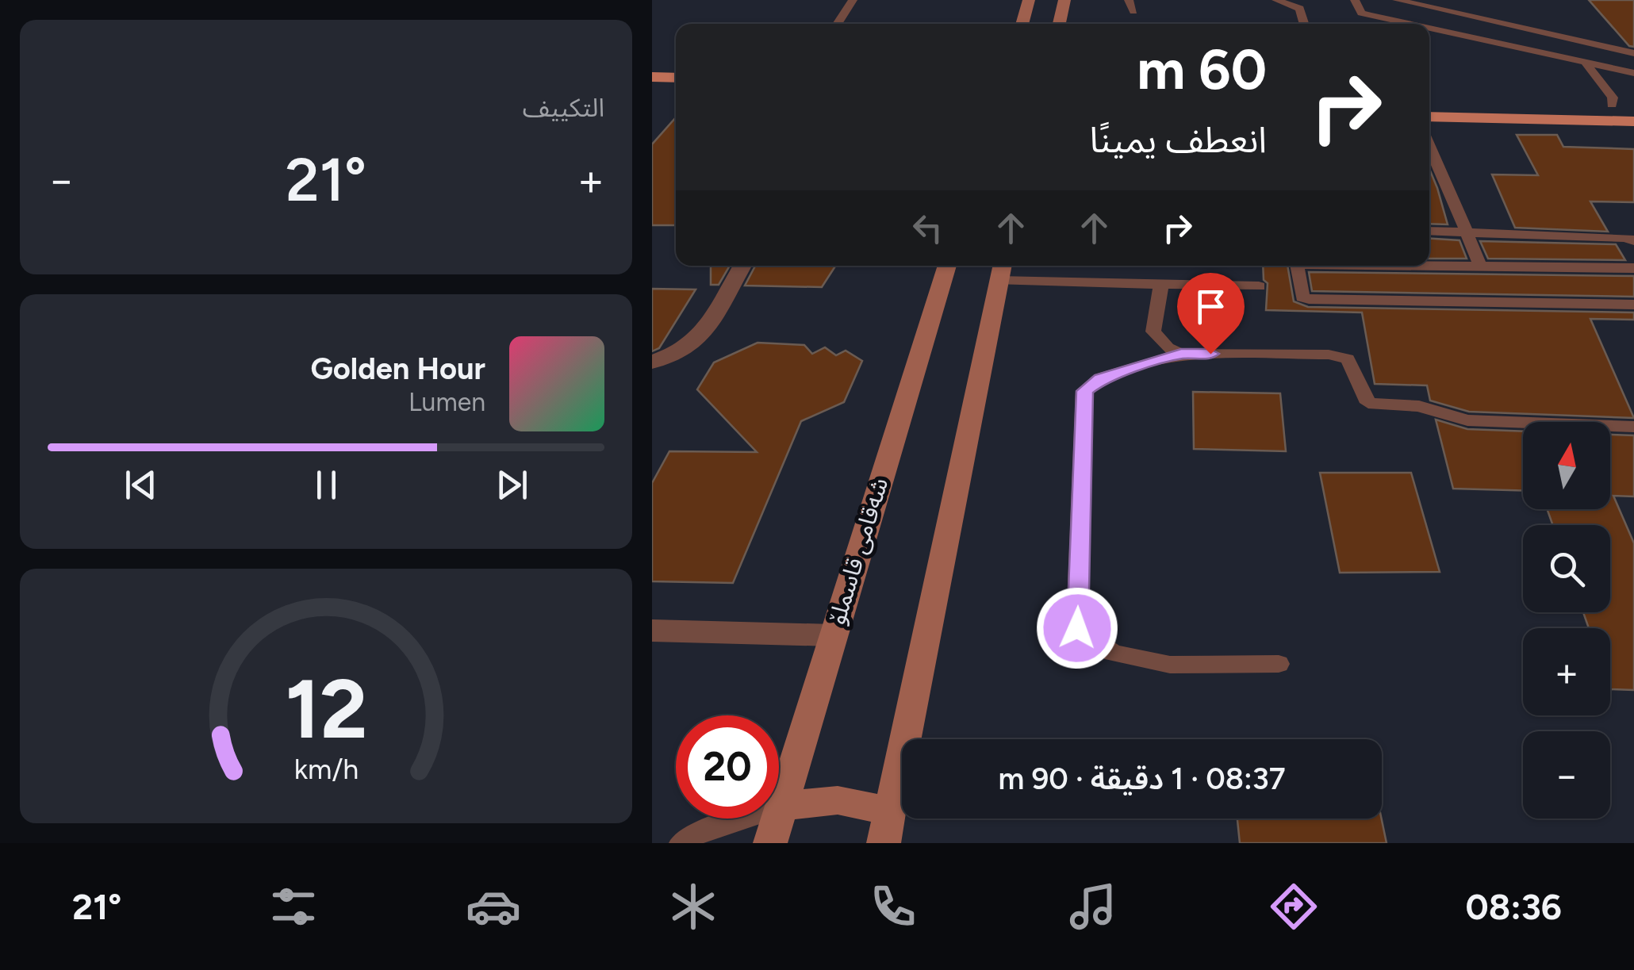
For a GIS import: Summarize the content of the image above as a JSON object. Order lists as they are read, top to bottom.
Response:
{
  "streets": {
    "main road": ["شەقامی قاسملۆ"]
  },
  "north": "top",
  "page": {
    "tile": "التكييف",
    "turn": ["60 m", "انعطف يمينًا"],
    "heat": ["−", "21°", "+"],
    "song": ["Golden Hour", "Lumen"],
    "map_buttons": ["+", "−"],
    "limit": "20",
    "trip": "08:37 · 1 دقيقة · 90 m",
    "tabs": ["08:36", "21°"],
    "gauge": ["12", "km/h"]
  }
}
